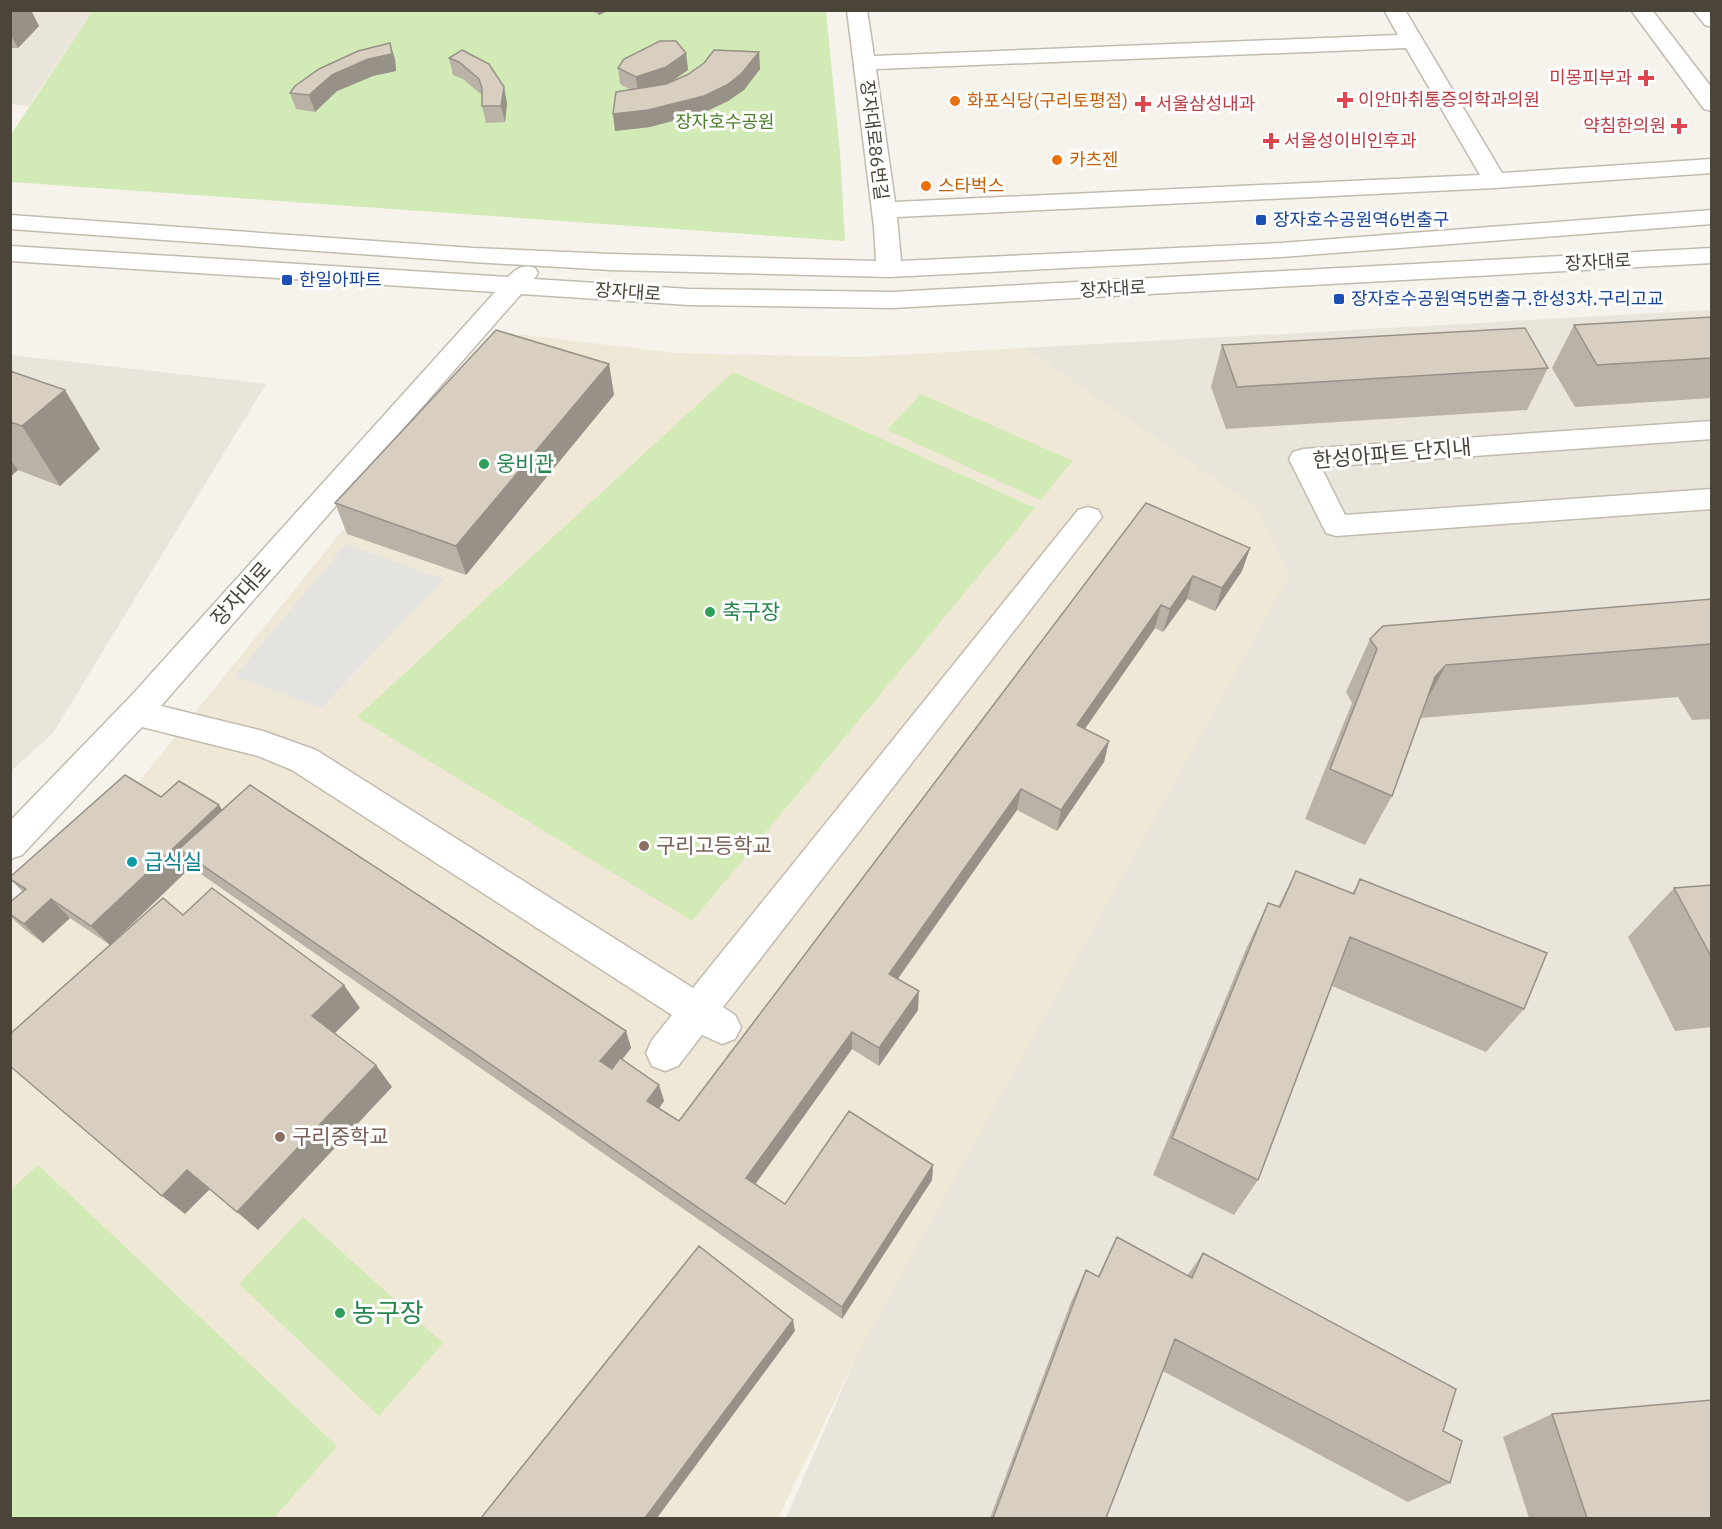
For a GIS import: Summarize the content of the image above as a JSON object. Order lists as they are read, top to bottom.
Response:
{
  "streets": {
    "street": ["장자대로86번길", "장자대로", "한성아파트 단지내"]
  },
  "crossings": [
    ["장자대로86번길", "장자대로"]
  ],
  "parks": ["장자호수공원"],
  "places": {
    "health": [
      "미몽피부과",
      "이안마취통증의학과의원",
      "서울삼성내과",
      "약침한의원",
      "서울성이비인후과"
    ],
    "other": [
      "화포식당(구리토평점)",
      "카츠젠",
      "스타벅스",
      "웅비관",
      "축구장",
      "구리고등학교",
      "급식실",
      "구리중학교",
      "농구장"
    ],
    "transit": ["장자호수공원역6번출구", "한일아파트", "장자호수공원역5번출구.한성3차.구리고교"]
  }
}
